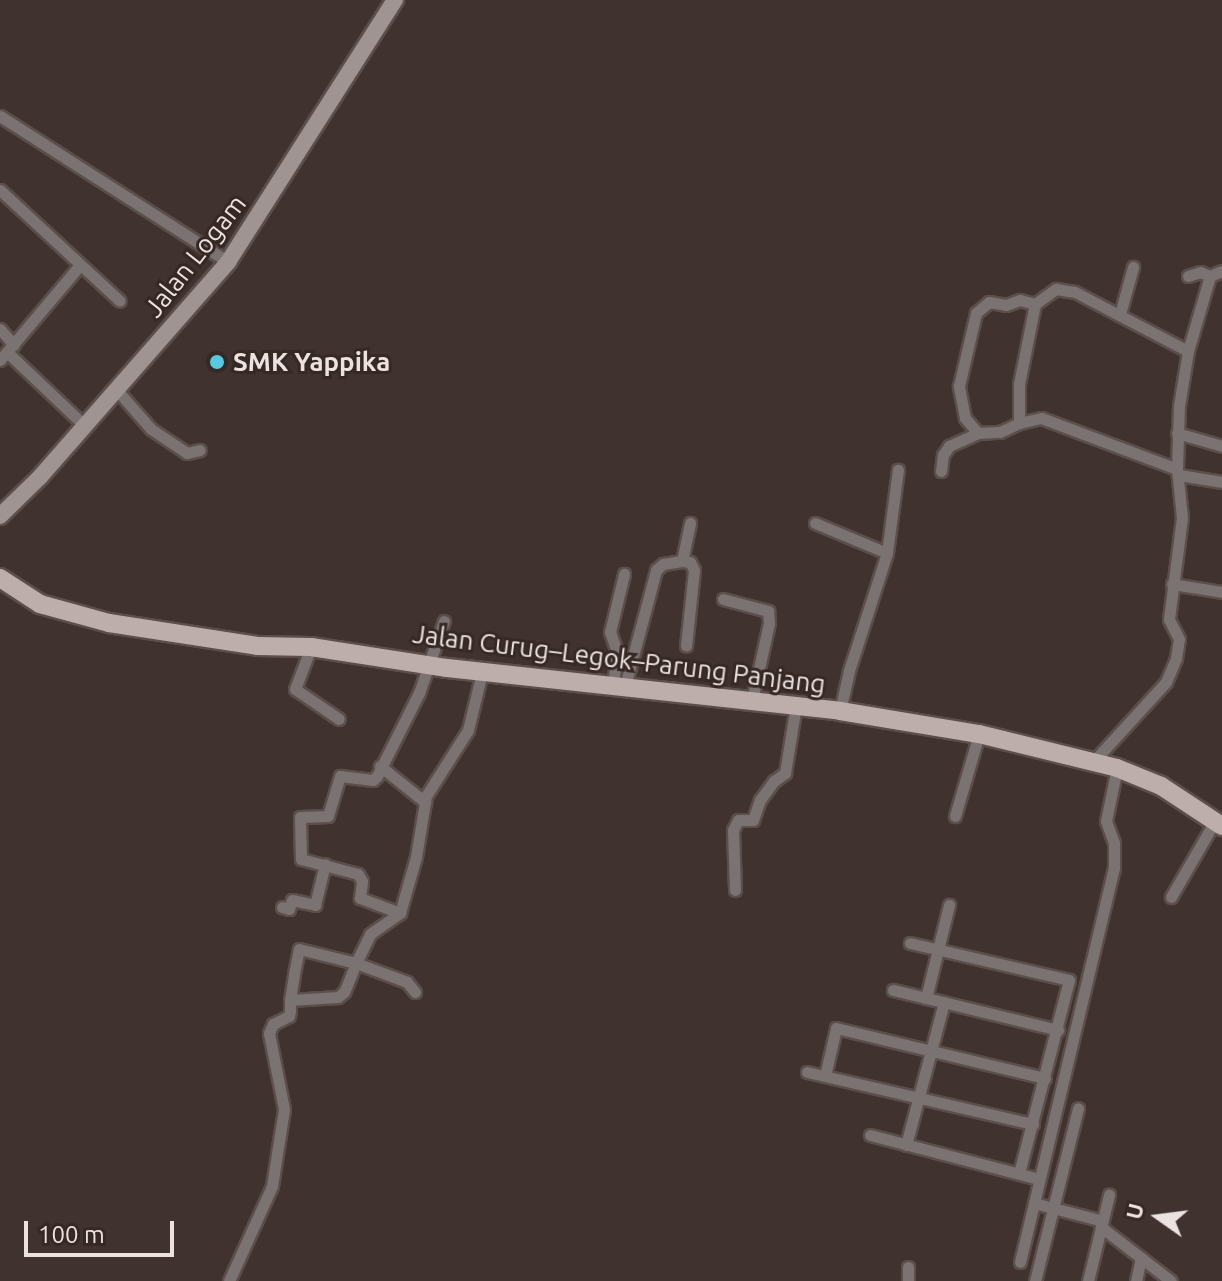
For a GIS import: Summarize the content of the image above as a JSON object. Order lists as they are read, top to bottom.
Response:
{
  "streets": {
    "main road": ["Jalan Curug–Legok–Parung Panjang"],
    "street": ["Jalan Logam"]
  },
  "places": ["SMK Yappika"],
  "scale_bar": "100 m",
  "north": "left"
}
